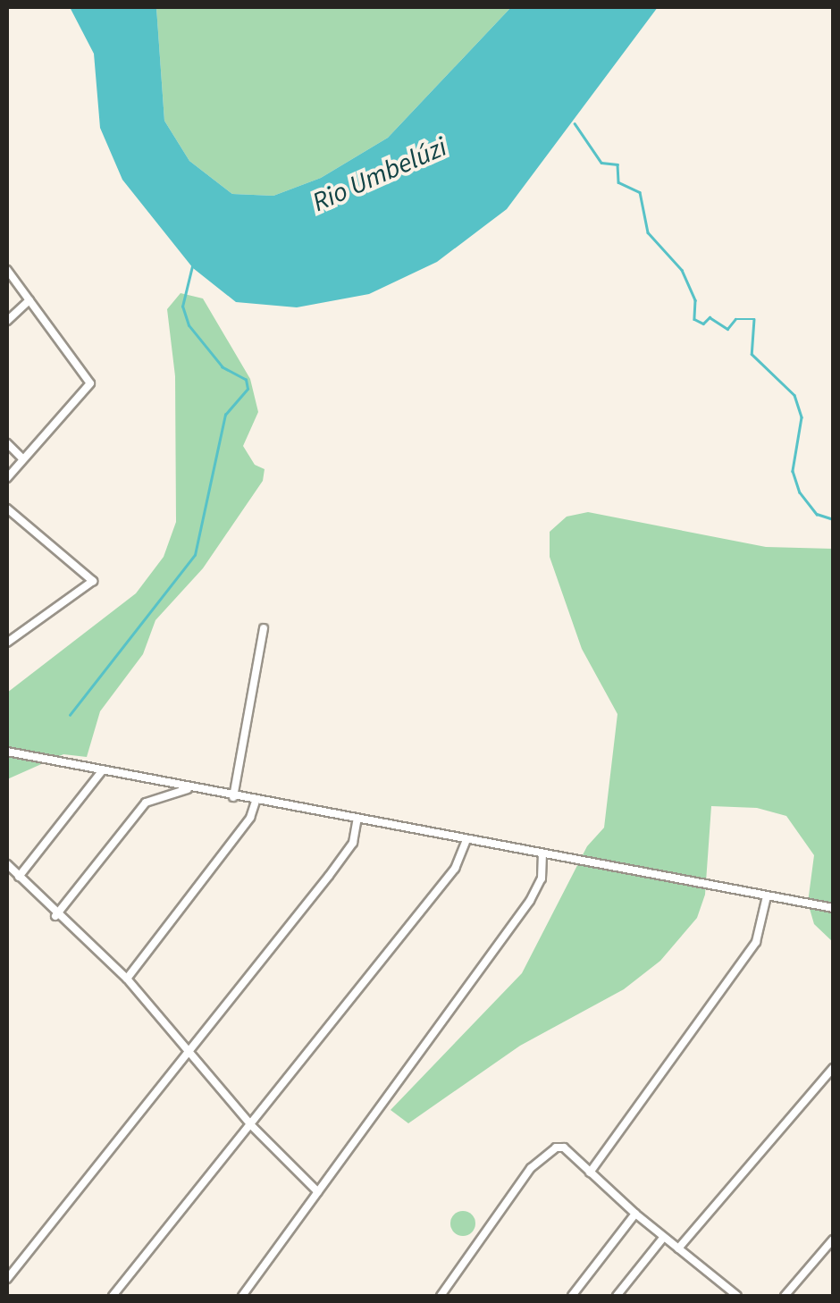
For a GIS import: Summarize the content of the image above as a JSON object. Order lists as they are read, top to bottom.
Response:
{
  "water": ["Rio Umbelúzi"]
}
